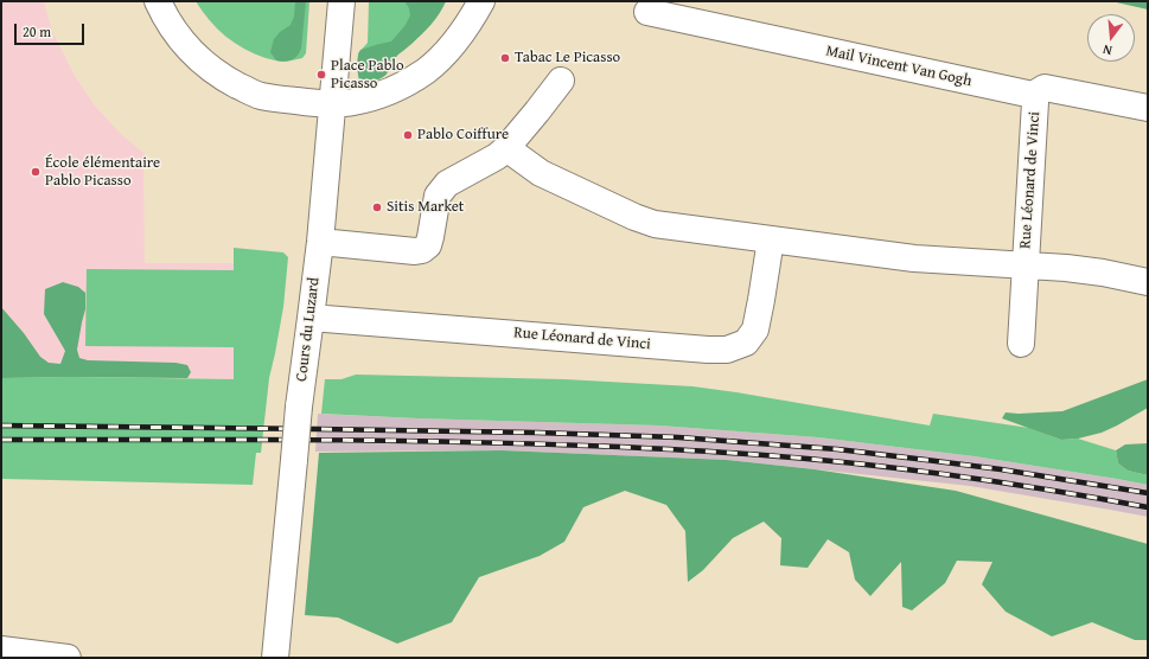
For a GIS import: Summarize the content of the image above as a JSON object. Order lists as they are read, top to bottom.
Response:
{
  "streets": {
    "street": ["Mail Vincent Van Gogh", "Rue Léonard de Vinci", "Cours du Luzard"]
  },
  "crossings": [
    ["Mail Vincent Van Gogh", "Rue Léonard de Vinci"],
    ["Rue Léonard de Vinci", "Cours du Luzard"]
  ],
  "places": [
    "Tabac Le Picasso",
    "Place Pablo Picasso",
    "Pablo Coiffure",
    "École élémentaire Pablo Picasso",
    "Sitis Market"
  ],
  "scale_bar": "20 m",
  "north": "bottom"
}
